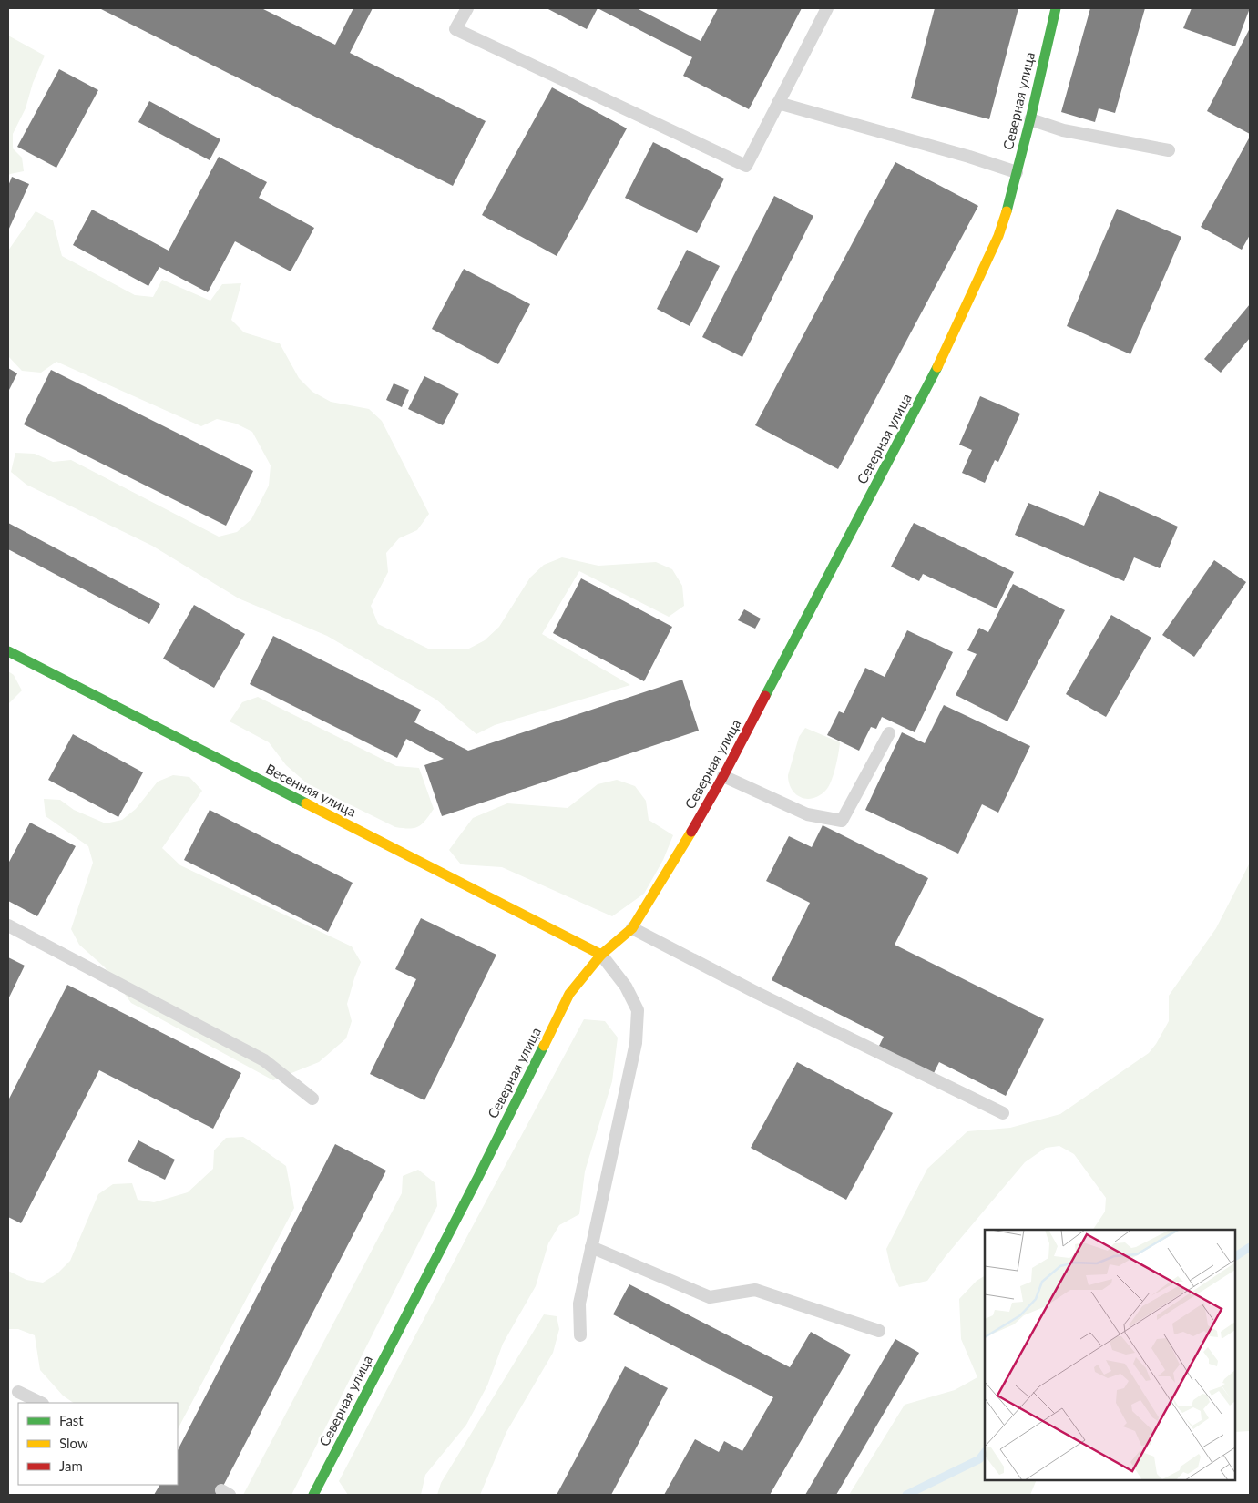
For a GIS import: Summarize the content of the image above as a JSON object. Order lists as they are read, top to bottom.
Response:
{
  "streets": {
    "street": ["Северная улица", "Весенняя улица"]
  },
  "crossings": [
    ["Северная улица", "Весенняя улица"]
  ],
  "legend": ["Fast", "Slow", "Jam"]
}
